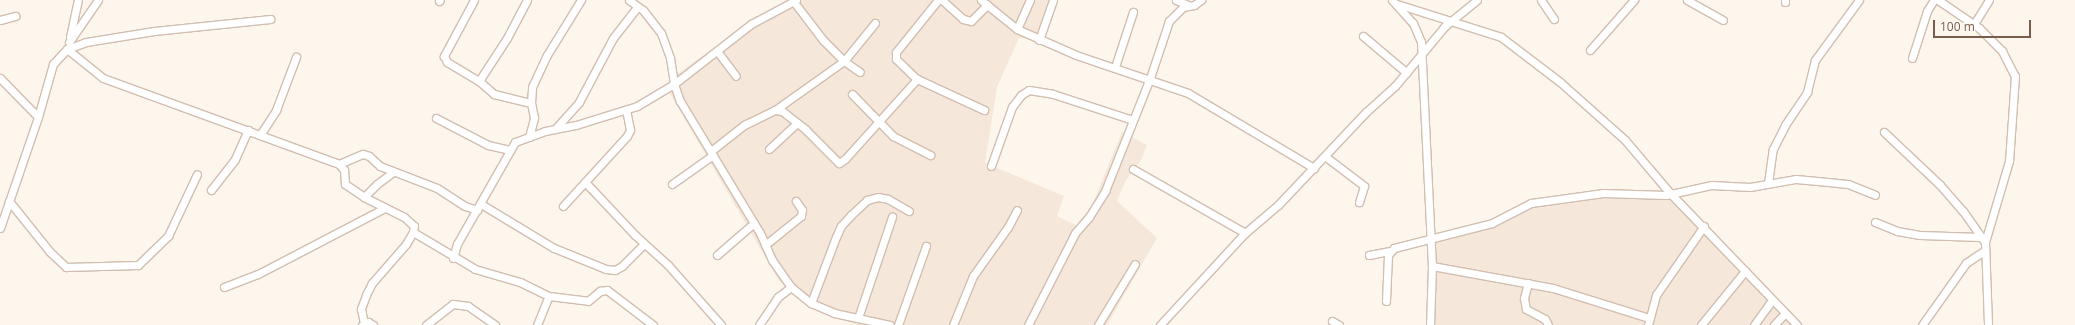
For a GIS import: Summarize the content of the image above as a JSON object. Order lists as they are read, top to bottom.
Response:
{
  "scale_bar": "100 m"
}
